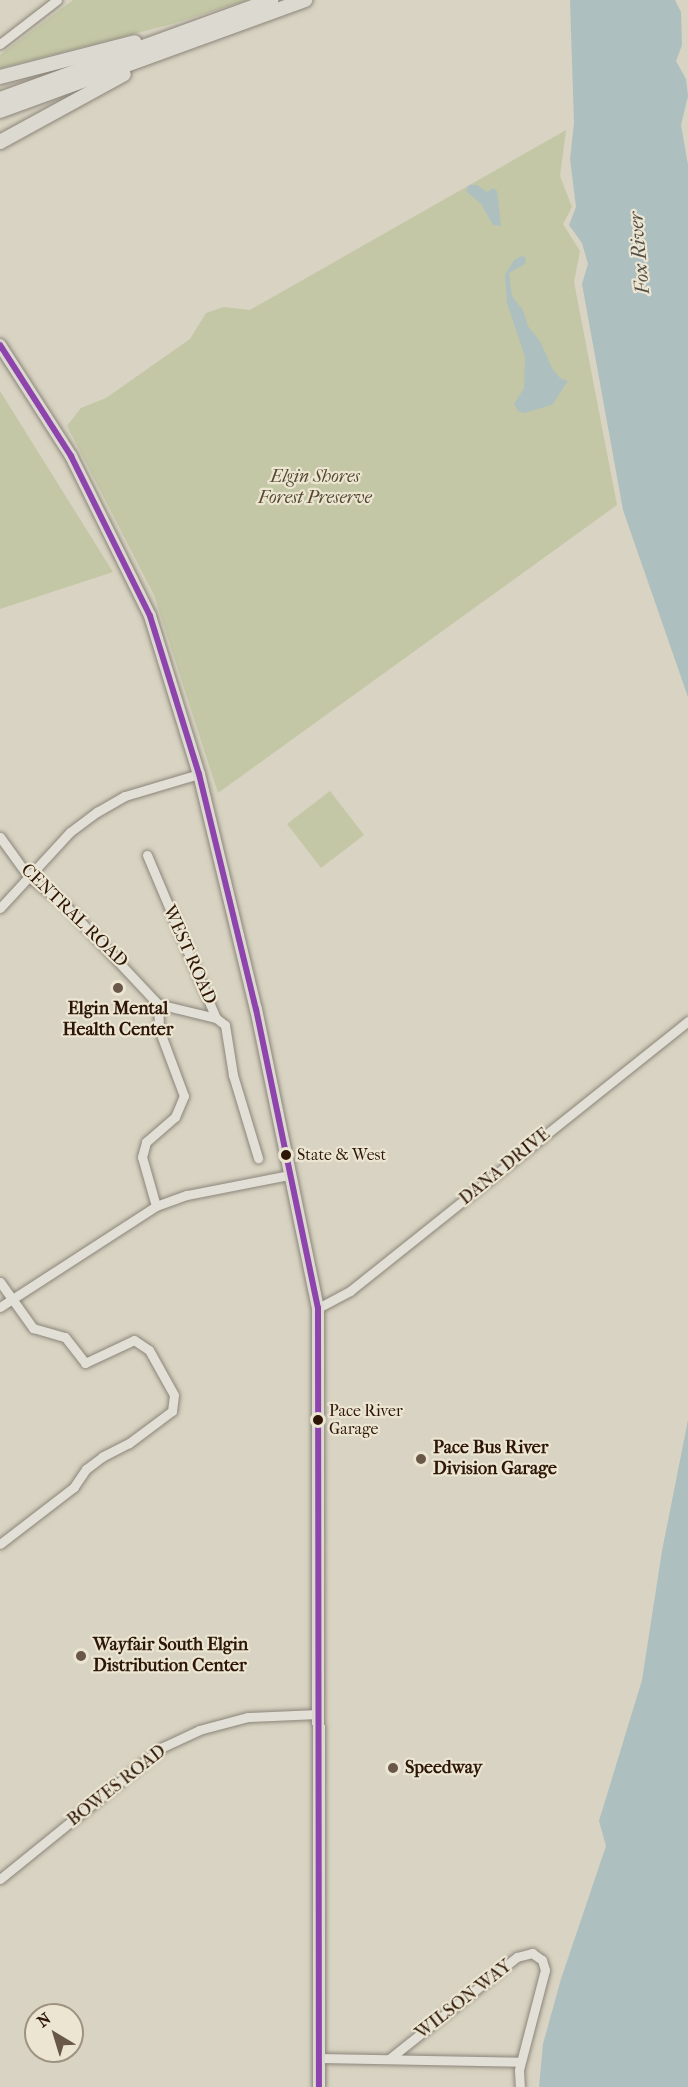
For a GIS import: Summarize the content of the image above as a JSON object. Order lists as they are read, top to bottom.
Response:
{
  "streets": {
    "street": [
      "CENTRAL ROAD",
      "WEST ROAD",
      "DANA DRIVE",
      "BOWES ROAD",
      "WILSON WAY"
    ]
  },
  "water": ["Fox River"],
  "parks": ["Elgin Shores Forest Preserve"],
  "places": [
    "Elgin Mental Health Center",
    "State & West",
    "Pace River Garage",
    "Pace Bus River Division Garage",
    "Wayfair South Elgin Distribution Center",
    "Speedway"
  ],
  "north": "top left"
}
